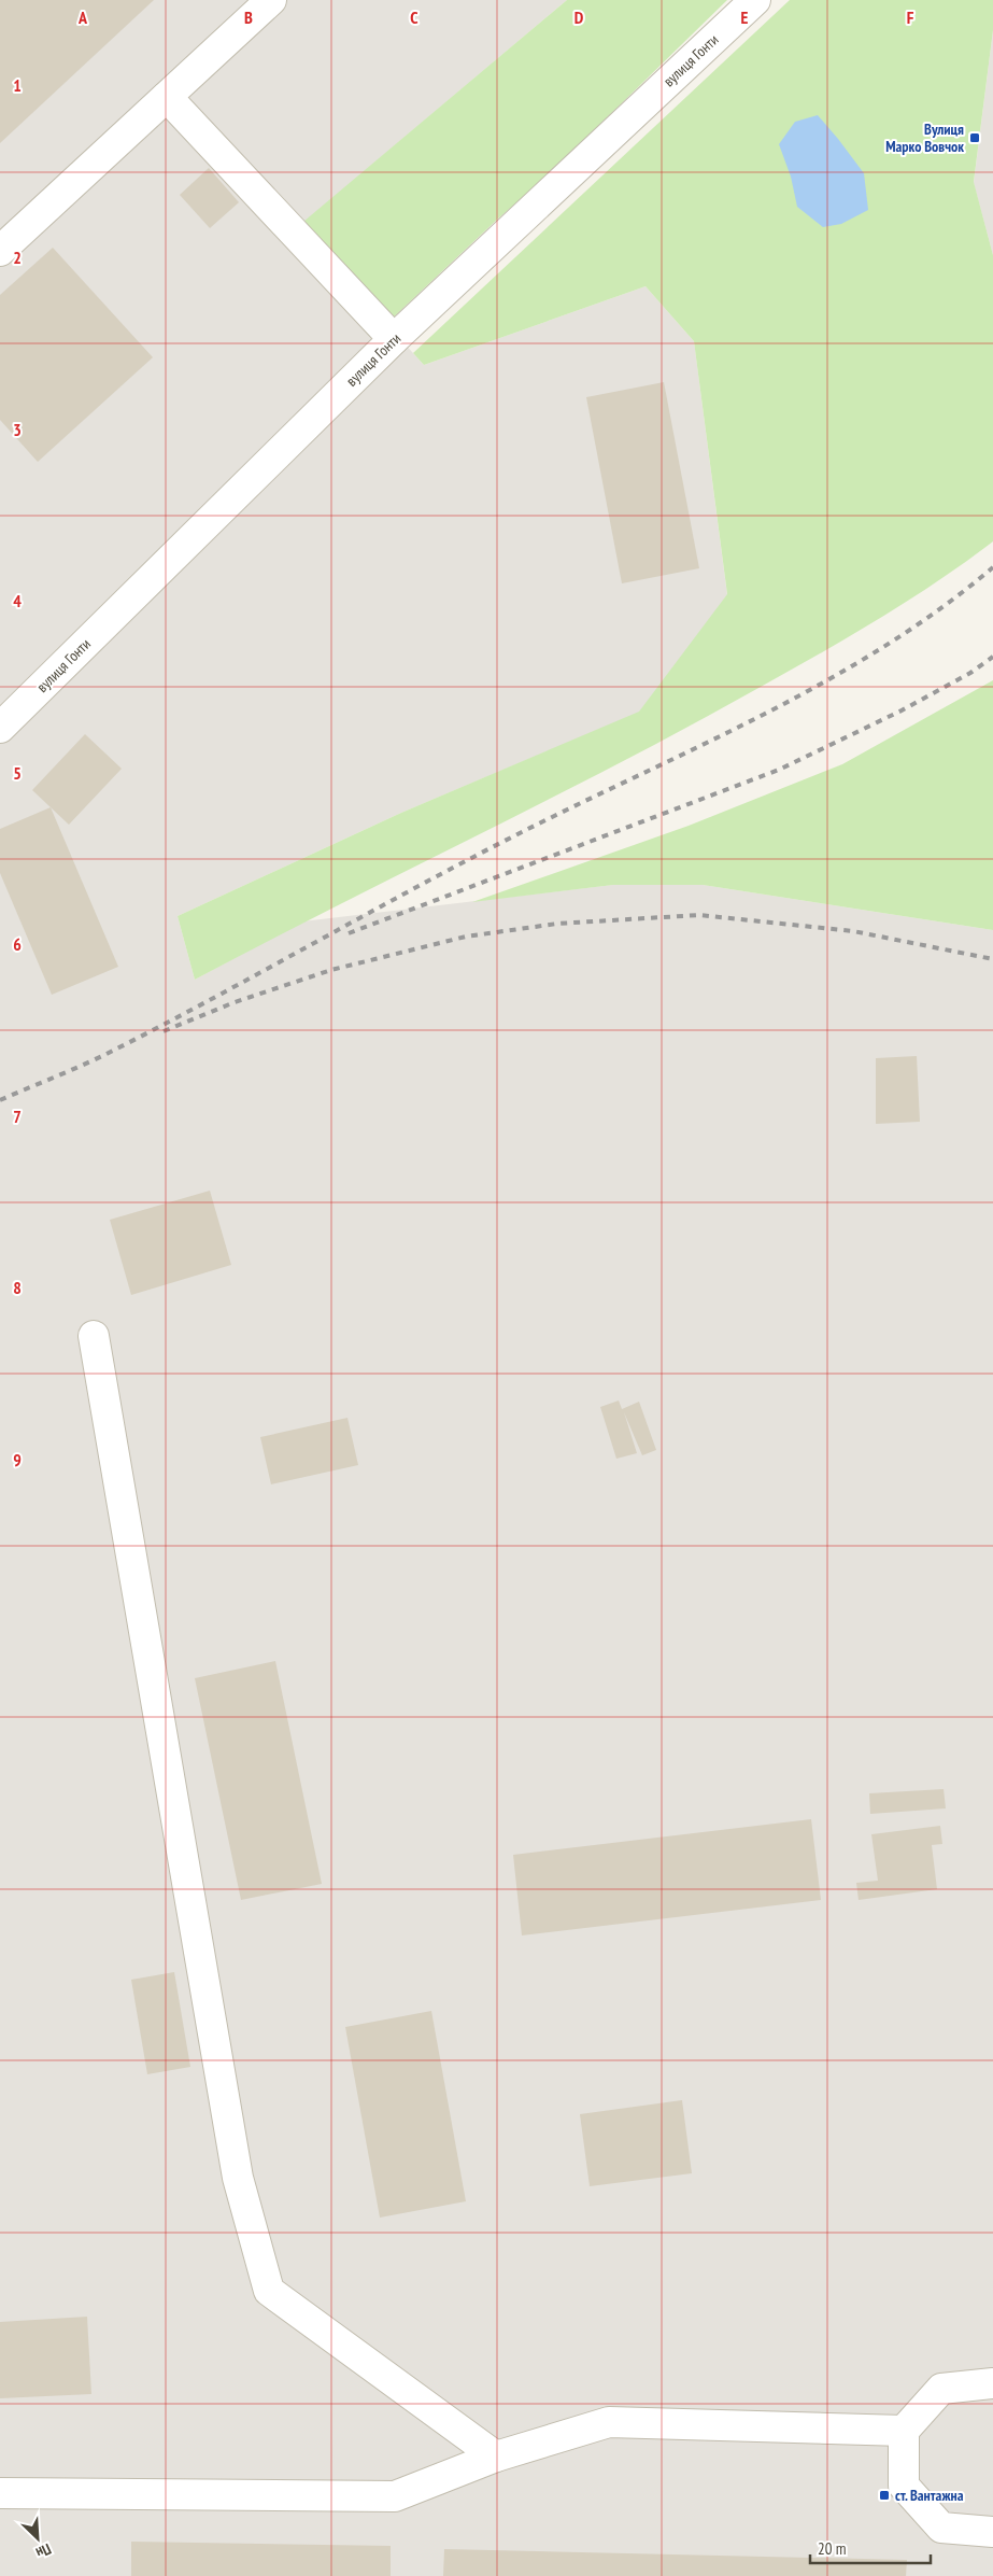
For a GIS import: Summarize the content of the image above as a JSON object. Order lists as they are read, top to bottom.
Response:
{
  "streets": {
    "street": ["вулиця Гонти"]
  },
  "places": {
    "transit": ["Вулиця Марко Вовчок", "ст. Вантажна"]
  },
  "scale_bar": "20 m",
  "north": "bottom right",
  "grid": {
    "columns": [
      "A",
      "B",
      "C",
      "D",
      "E",
      "F"
    ],
    "rows": [
      "1",
      "2",
      "3",
      "4",
      "5",
      "6",
      "7",
      "8",
      "9"
    ]
  }
}
